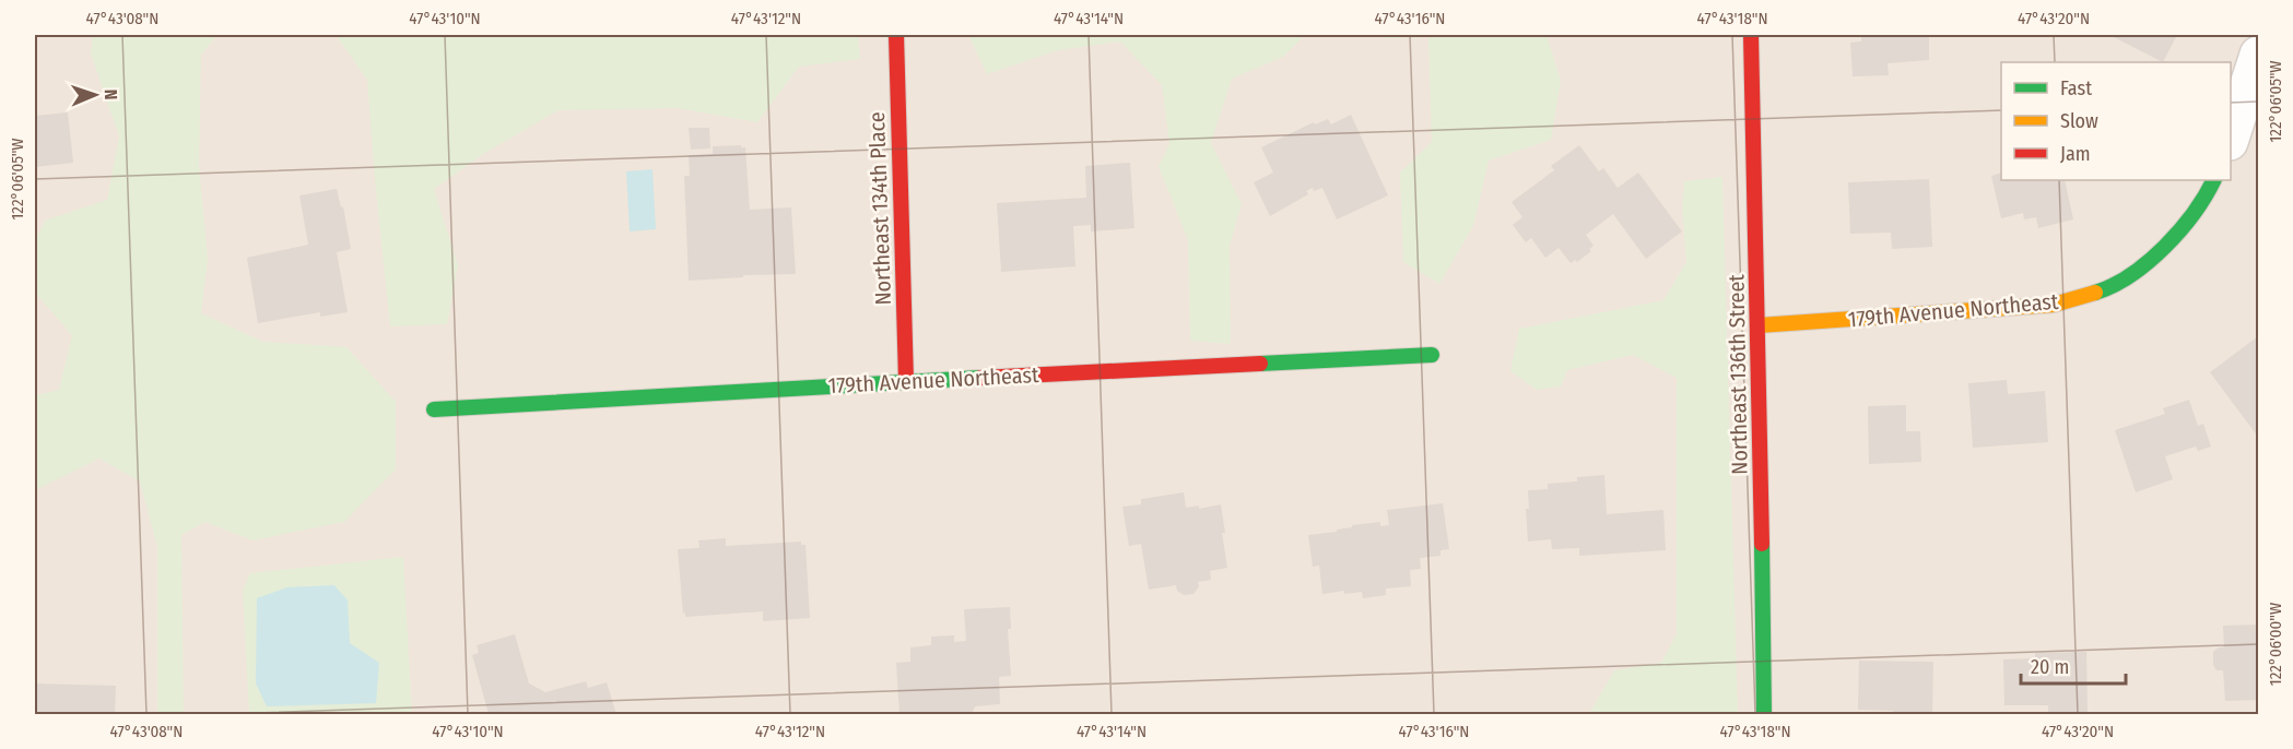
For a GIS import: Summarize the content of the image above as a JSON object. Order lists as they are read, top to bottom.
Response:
{
  "streets": {
    "street": ["Northeast 134th Place", "179th Avenue Northeast", "Northeast 136th Street"]
  },
  "crossings": [
    ["Northeast 134th Place", "179th Avenue Northeast"],
    ["179th Avenue Northeast", "Northeast 136th Street"]
  ],
  "legend": ["Fast", "Slow", "Jam"],
  "scale_bar": "20 m",
  "north": "right",
  "coordinates": [
    "47°43'08\"N",
    "47°43'10\"N",
    "47°43'12\"N",
    "47°43'14\"N",
    "47°43'16\"N",
    "47°43'18\"N",
    "47°43'20\"N",
    "122°06'05\"W",
    "122°06'00\"W"
  ]
}
